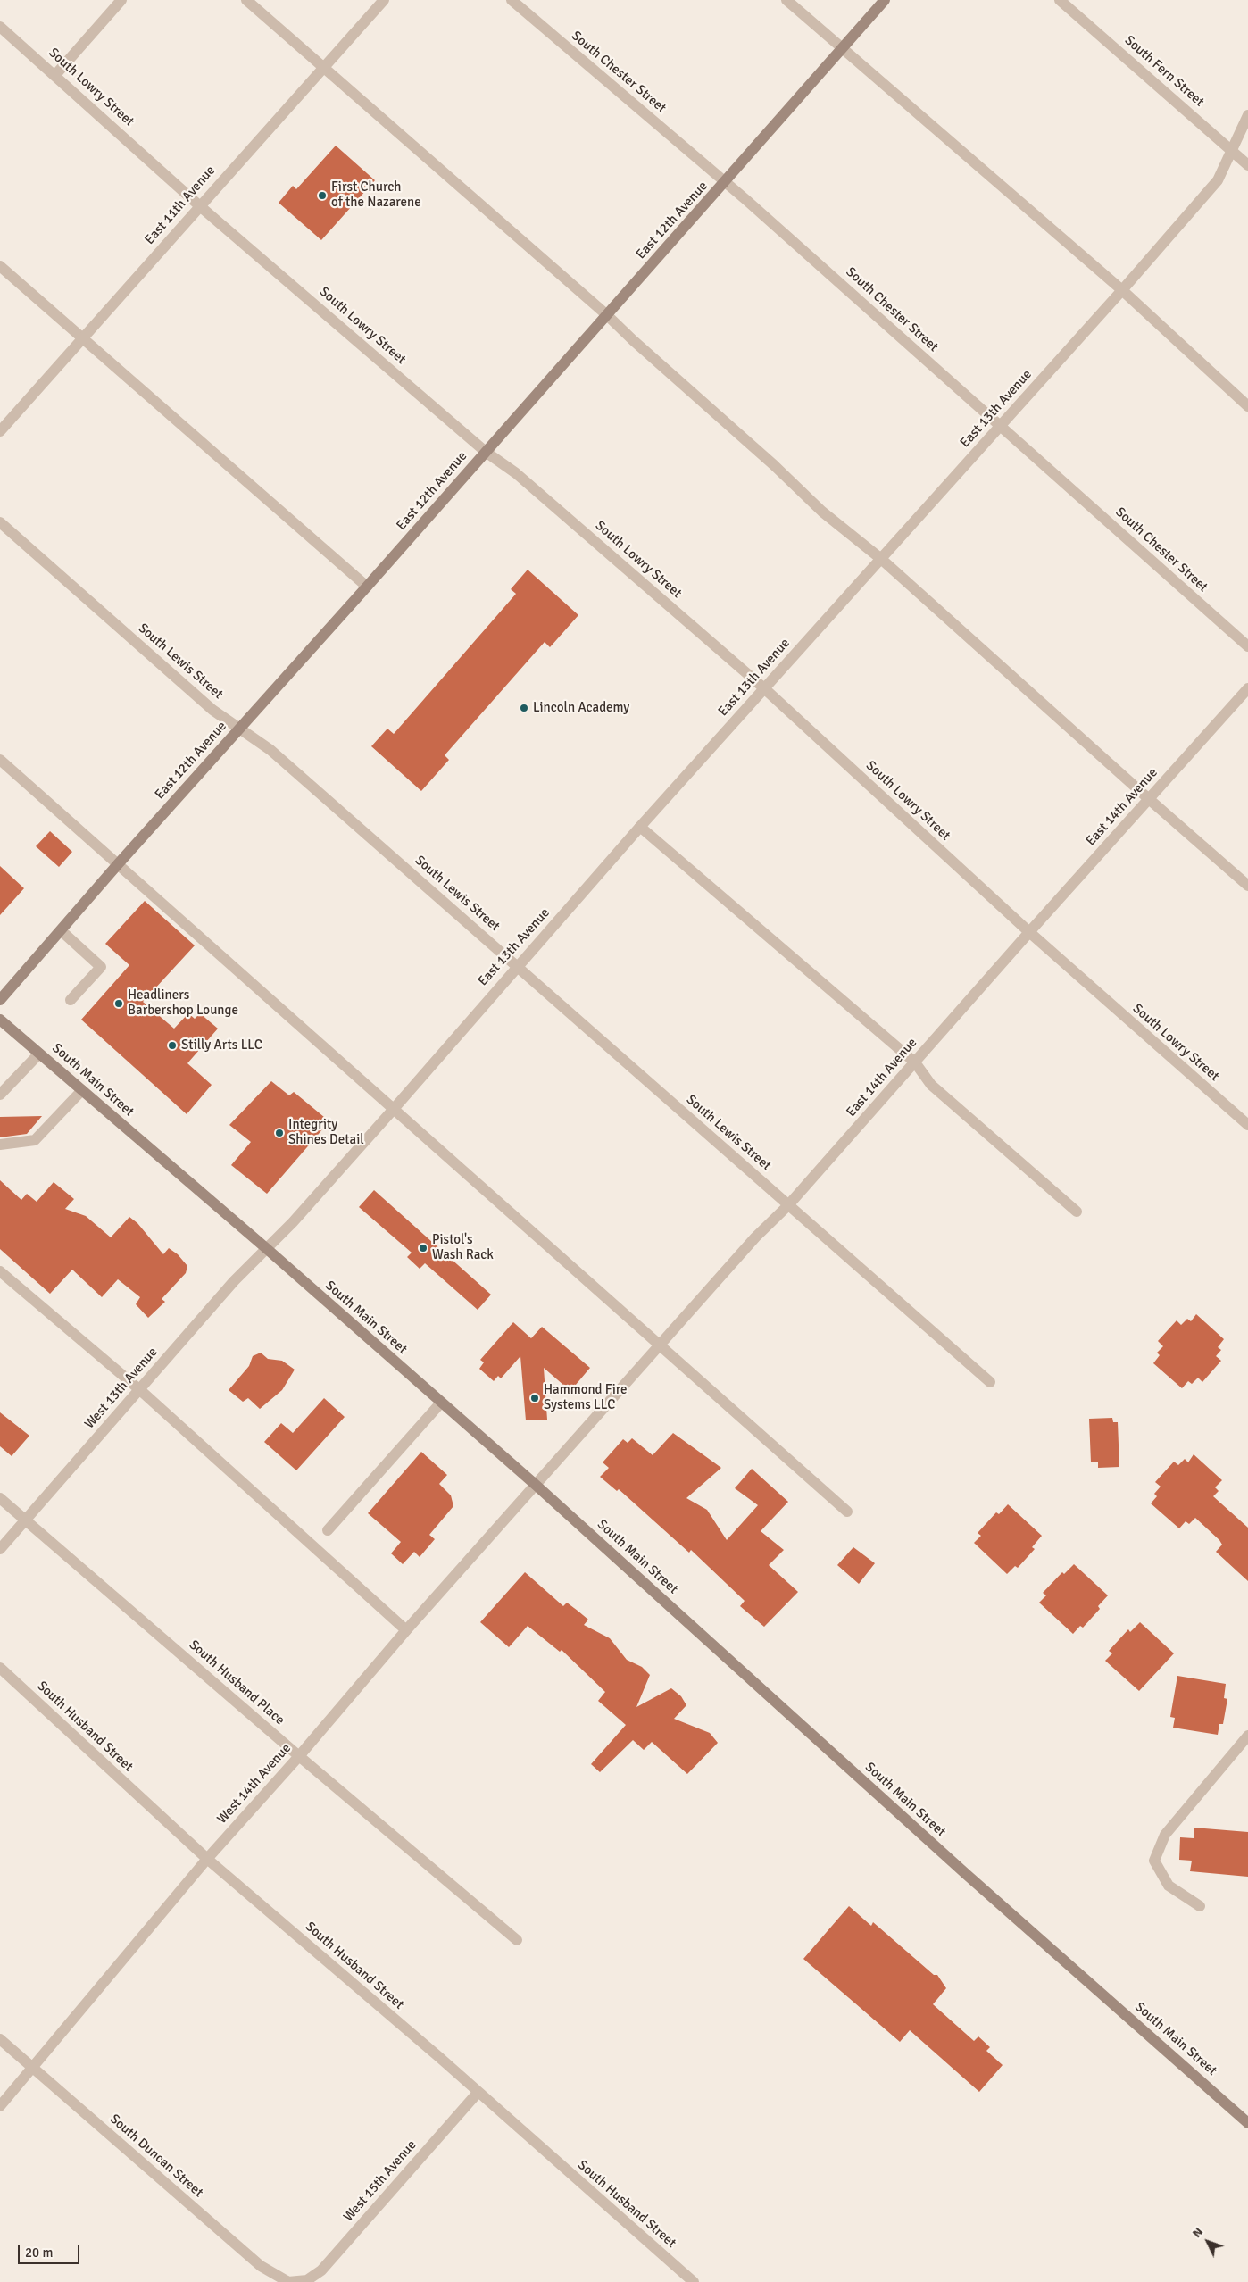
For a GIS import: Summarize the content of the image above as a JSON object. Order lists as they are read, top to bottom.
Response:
{
  "streets": {
    "main road": ["East 12th Avenue", "South Main Street"],
    "street": [
      "South Fern Street",
      "South Chester Street",
      "South Lowry Street",
      "East 11th Avenue",
      "East 13th Avenue",
      "South Lewis Street",
      "East 14th Avenue",
      "West 13th Avenue",
      "South Husband Place",
      "South Husband Street",
      "West 14th Avenue",
      "South Duncan Street",
      "West 15th Avenue"
    ]
  },
  "crossings": [
    ["South Fern Street", "East 13th Avenue"],
    ["South Chester Street", "East 12th Avenue"],
    ["South Chester Street", "East 13th Avenue"],
    ["South Lowry Street", "East 11th Avenue"],
    ["South Lowry Street", "East 12th Avenue"],
    ["South Lowry Street", "East 13th Avenue"],
    ["South Lowry Street", "East 14th Avenue"],
    ["East 12th Avenue", "South Lewis Street"],
    ["East 13th Avenue", "South Lewis Street"],
    ["East 13th Avenue", "South Main Street"],
    ["East 13th Avenue", "West 13th Avenue"],
    ["South Lewis Street", "East 14th Avenue"],
    ["East 14th Avenue", "South Main Street"],
    ["East 14th Avenue", "West 14th Avenue"],
    ["South Main Street", "West 13th Avenue"],
    ["South Main Street", "West 14th Avenue"],
    ["West 13th Avenue", "South Husband Place"],
    ["South Husband Place", "West 14th Avenue"],
    ["South Husband Street", "West 14th Avenue"],
    ["South Husband Street", "West 15th Avenue"],
    ["West 14th Avenue", "South Duncan Street"],
    ["South Duncan Street", "West 15th Avenue"]
  ],
  "places": [
    "First Church of the Nazarene",
    "Lincoln Academy",
    "Headliners Barbershop Lounge",
    "Stilly Arts LLC",
    "Integrity Shines Detail",
    "Pistol's Wash Rack",
    "Hammond Fire Systems LLC"
  ],
  "scale_bar": "20 m",
  "north": "top left"
}
